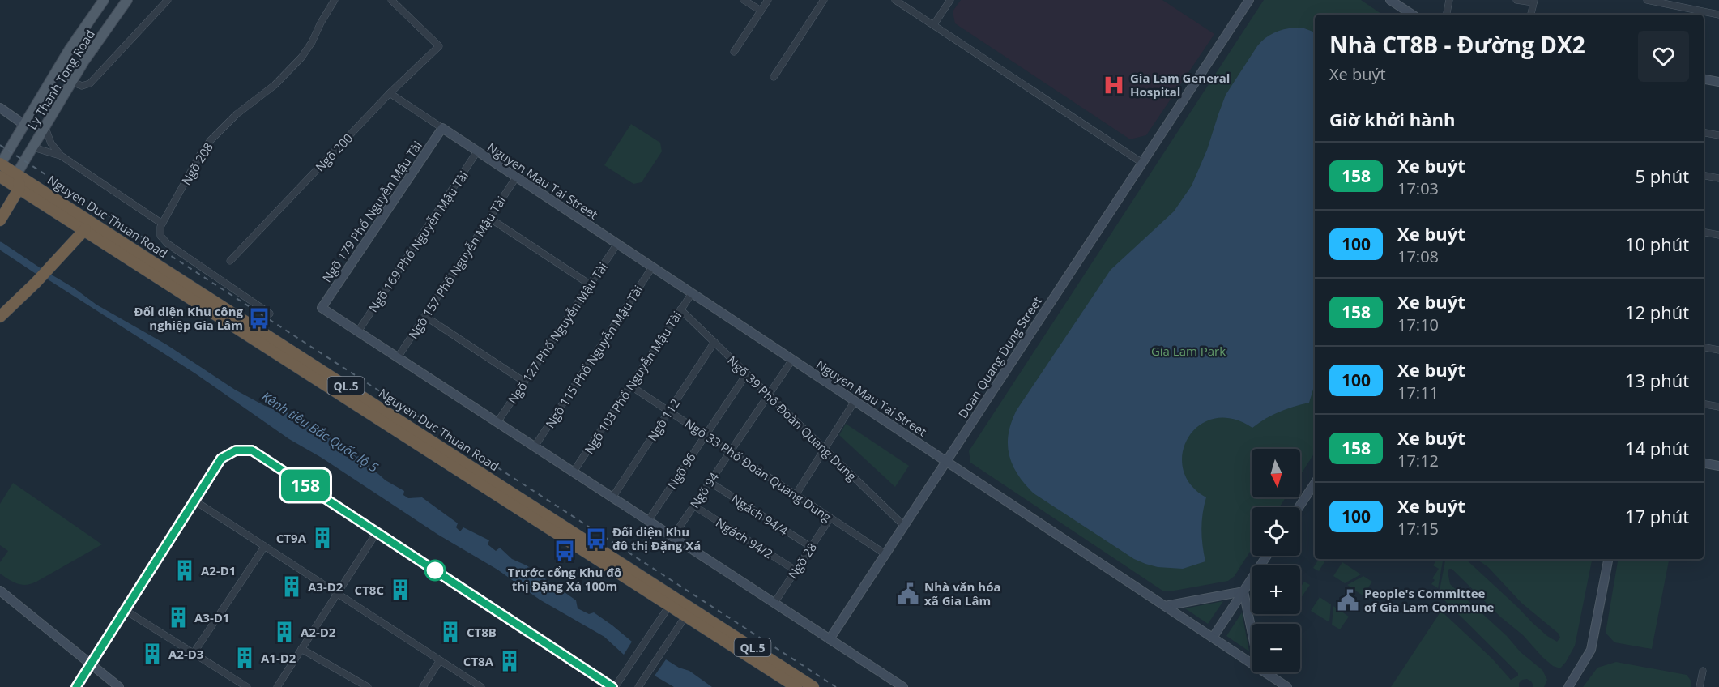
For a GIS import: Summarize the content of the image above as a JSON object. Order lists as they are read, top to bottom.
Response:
{
  "streets": {
    "highway": ["Nguyen Duc Thuan Road", "QL.5"],
    "main road": ["Ly Thanh Tong Road"],
    "street": [
      "Ngõ 200",
      "Ngõ 208",
      "Nguyen Mau Tai Street",
      "Ngõ 179 Phố Nguyễn Mậu Tài",
      "Ngõ 169 Phố Nguyễn Mậu Tài",
      "Ngõ 157 Phố Nguyễn Mậu Tài",
      "Ngõ 127 Phố Nguyễn Mậu Tài",
      "Ngõ 115 Phố Nguyễn Mậu Tài",
      "Doan Quang Dung Street",
      "Ngõ 103 Phố Nguyễn Mậu Tài",
      "Ngõ 39 Phố Đoàn Quang Dung",
      "Ngõ 112",
      "Ngõ 33 Phố Đoàn Quang Dung",
      "Ngõ 96",
      "Ngõ 94",
      "Ngách 94/4",
      "Ngách 94/2",
      "Ngõ 28"
    ]
  },
  "crossings": [
    ["Ly Thanh Tong Road", "Nguyen Duc Thuan Road"],
    ["Nguyen Mau Tai Street", "Ngõ 179 Phố Nguyễn Mậu Tài"],
    ["Nguyen Mau Tai Street", "Ngõ 169 Phố Nguyễn Mậu Tài"],
    ["Nguyen Mau Tai Street", "Ngõ 157 Phố Nguyễn Mậu Tài"],
    ["Nguyen Mau Tai Street", "Ngõ 127 Phố Nguyễn Mậu Tài"],
    ["Nguyen Mau Tai Street", "Ngõ 115 Phố Nguyễn Mậu Tài"],
    ["Nguyen Mau Tai Street", "Doan Quang Dung Street"],
    ["Nguyen Mau Tai Street", "Ngõ 103 Phố Nguyễn Mậu Tài"],
    ["Nguyen Mau Tai Street", "Ngõ 94"],
    ["Ngõ 179 Phố Nguyễn Mậu Tài", "Ngõ 169 Phố Nguyễn Mậu Tài"],
    ["Doan Quang Dung Street", "Ngõ 39 Phố Đoàn Quang Dung"],
    ["Doan Quang Dung Street", "Ngõ 33 Phố Đoàn Quang Dung"],
    ["Ngõ 103 Phố Nguyễn Mậu Tài", "Ngõ 39 Phố Đoàn Quang Dung"],
    ["Ngõ 103 Phố Nguyễn Mậu Tài", "Ngõ 33 Phố Đoàn Quang Dung"],
    ["Ngõ 39 Phố Đoàn Quang Dung", "Ngõ 112"],
    ["Ngõ 39 Phố Đoàn Quang Dung", "Ngõ 96"],
    ["Ngõ 39 Phố Đoàn Quang Dung", "Ngõ 94"],
    ["Ngõ 112", "Ngõ 33 Phố Đoàn Quang Dung"],
    ["Ngõ 33 Phố Đoàn Quang Dung", "Ngõ 96"],
    ["Ngõ 33 Phố Đoàn Quang Dung", "Ngõ 94"],
    ["Ngõ 33 Phố Đoàn Quang Dung", "Ngõ 28"],
    ["Ngõ 94", "Ngách 94/4"],
    ["Ngõ 94", "Ngách 94/2"],
    ["Ngách 94/4", "Ngõ 28"],
    ["Ngách 94/2", "Ngõ 28"]
  ],
  "water": ["Kênh tiêu Bắc Quốc lộ 5"],
  "parks": ["Gia Lam Park"],
  "places": {
    "hospital": ["Gia Lam General Hospital"],
    "bus stop": ["Đối diện Khu công nghiệp Gia Lâm", "Đối diện Khu đô thị Đặng Xá", "Trước cổng Khu đô thị Đặng Xá 100m"],
    "building": [
      "CT9A",
      "A2-D1",
      "A3-D2",
      "CT8C",
      "A3-D1",
      "A2-D2",
      "CT8B",
      "A2-D3",
      "A1-D2",
      "CT8A"
    ],
    "public building": ["Nhà văn hóa xã Gia Lâm", "People's Committee of Gia Lam Commune"]
  },
  "lines": ["bus line 158"],
  "north": "bottom",
  "page": {
    "on_map": "158",
    "heading": [
      ["Nhà CT8B - Đường DX2", "Xe buýt"],
      "Giờ khởi hành"
    ],
    "list": [
      {
        "mark": "158",
        "name": "Xe buýt",
        "note": "17:03",
        "value": "5 phút"
      },
      {
        "mark": "100",
        "name": "Xe buýt",
        "note": "17:08",
        "value": "10 phút"
      },
      {
        "mark": "158",
        "name": "Xe buýt",
        "note": "17:10",
        "value": "12 phút"
      },
      {
        "mark": "100",
        "name": "Xe buýt",
        "note": "17:11",
        "value": "13 phút"
      },
      {
        "mark": "158",
        "name": "Xe buýt",
        "note": "17:12",
        "value": "14 phút"
      },
      {
        "mark": "100",
        "name": "Xe buýt",
        "note": "17:15",
        "value": "17 phút"
      }
    ],
    "map_buttons": ["+", "−"]
  }
}
